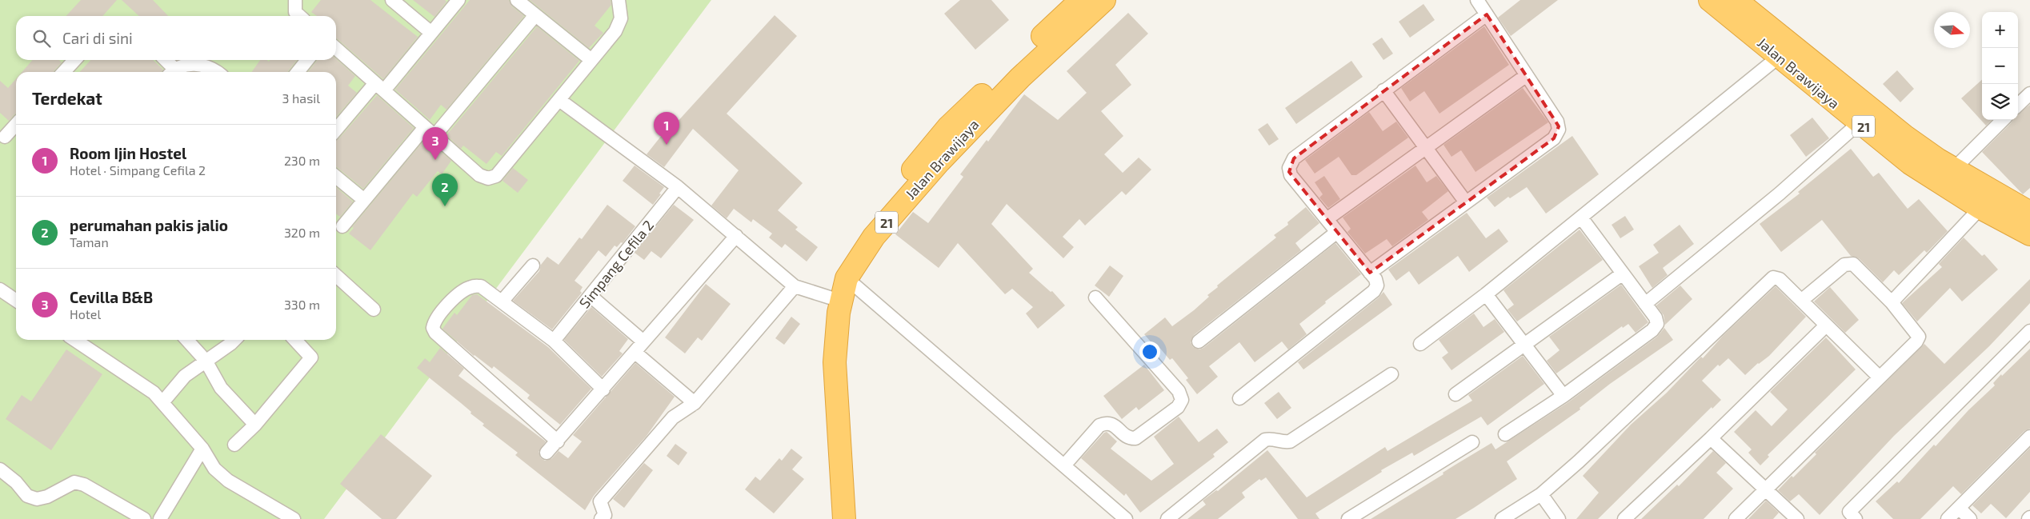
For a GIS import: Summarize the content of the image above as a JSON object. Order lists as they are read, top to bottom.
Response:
{
  "streets": {
    "highway": ["Jalan Brawijaya", "21"],
    "street": ["Simpang Cefila 2"]
  },
  "north": "right",
  "page": {
    "map_buttons": ["+", "−"],
    "search": "Cari di sini",
    "heading": ["Terdekat", "3 hasil"],
    "pins": ["1", "3", "2"],
    "list": [
      {
        "mark": "1",
        "name": "Room Ijin Hostel",
        "note": "Hotel · Simpang Cefila 2",
        "value": "230 m"
      },
      {
        "mark": "2",
        "name": "perumahan pakis jalio",
        "note": "Taman",
        "value": "320 m"
      },
      {
        "mark": "3",
        "name": "Cevilla B&B",
        "note": "Hotel",
        "value": "330 m"
      }
    ]
  }
}
